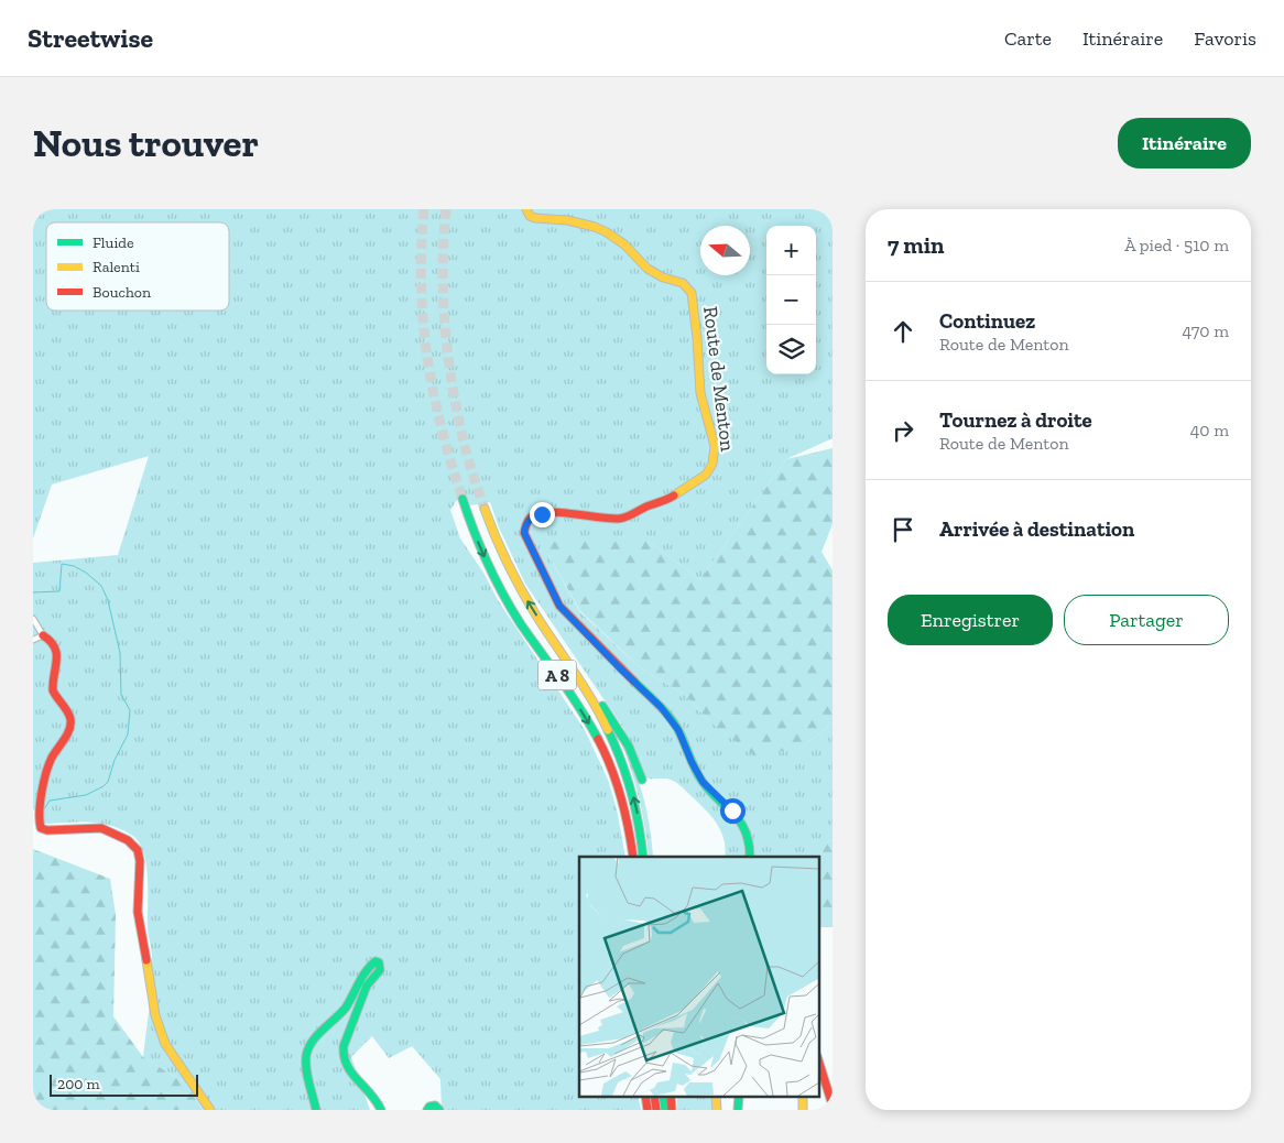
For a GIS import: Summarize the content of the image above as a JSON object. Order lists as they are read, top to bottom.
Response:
{
  "streets": {
    "main road": ["Route de Menton", "A 8"]
  },
  "legend": ["Fluide", "Ralenti", "Bouchon"],
  "scale_bar": "200 m",
  "north": "left",
  "page": {
    "header": "Streetwise",
    "nav": ["Carte", "Itinéraire", "Favoris"],
    "buttons": [
      "Itinéraire",
      ["Enregistrer", "Partager"]
    ],
    "title": "Nous trouver",
    "heading": ["7 min", "À pied · 510 m"],
    "map_buttons": ["+", "−"],
    "list": [
      ["Continuez", "Route de Menton", "470 m"],
      ["Tournez à droite", "Route de Menton", "40 m"],
      "Arrivée à destination"
    ],
    "scale": "200 m"
  }
}
